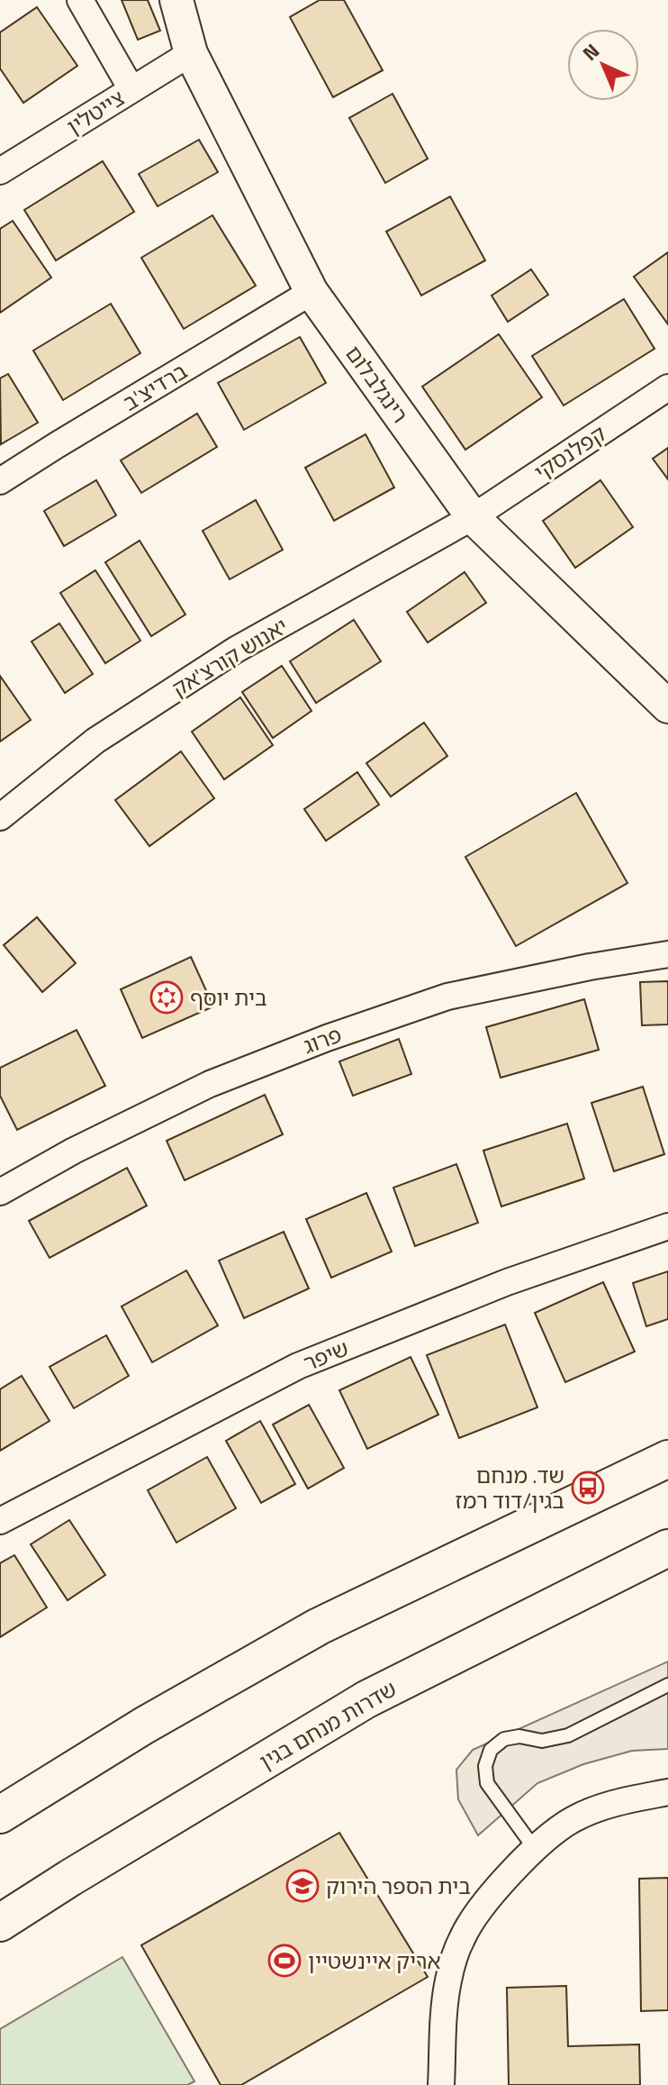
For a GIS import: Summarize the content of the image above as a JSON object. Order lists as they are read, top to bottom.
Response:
{
  "streets": {
    "main road": ["שדרות מנחם בגין"],
    "street": [
      "צייטלין",
      "רינגלבלום",
      "ברדיצ'ב",
      "קפלנסקי",
      "יאנוש קורצ'אק",
      "פרוג",
      "שיפר"
    ]
  },
  "crossings": [
    ["צייטלין", "רינגלבלום"],
    ["רינגלבלום", "ברדיצ'ב"],
    ["רינגלבלום", "קפלנסקי"],
    ["רינגלבלום", "יאנוש קורצ'אק"],
    ["קפלנסקי", "יאנוש קורצ'אק"]
  ],
  "places": {
    "synagogue": ["בית יוסף"],
    "bus stop": ["שד. מנחם בגין/דוד רמז"],
    "school or university": ["בית הספר הירוק"],
    "sports": ["אריק איינשטיין"]
  },
  "north": "top left"
}
